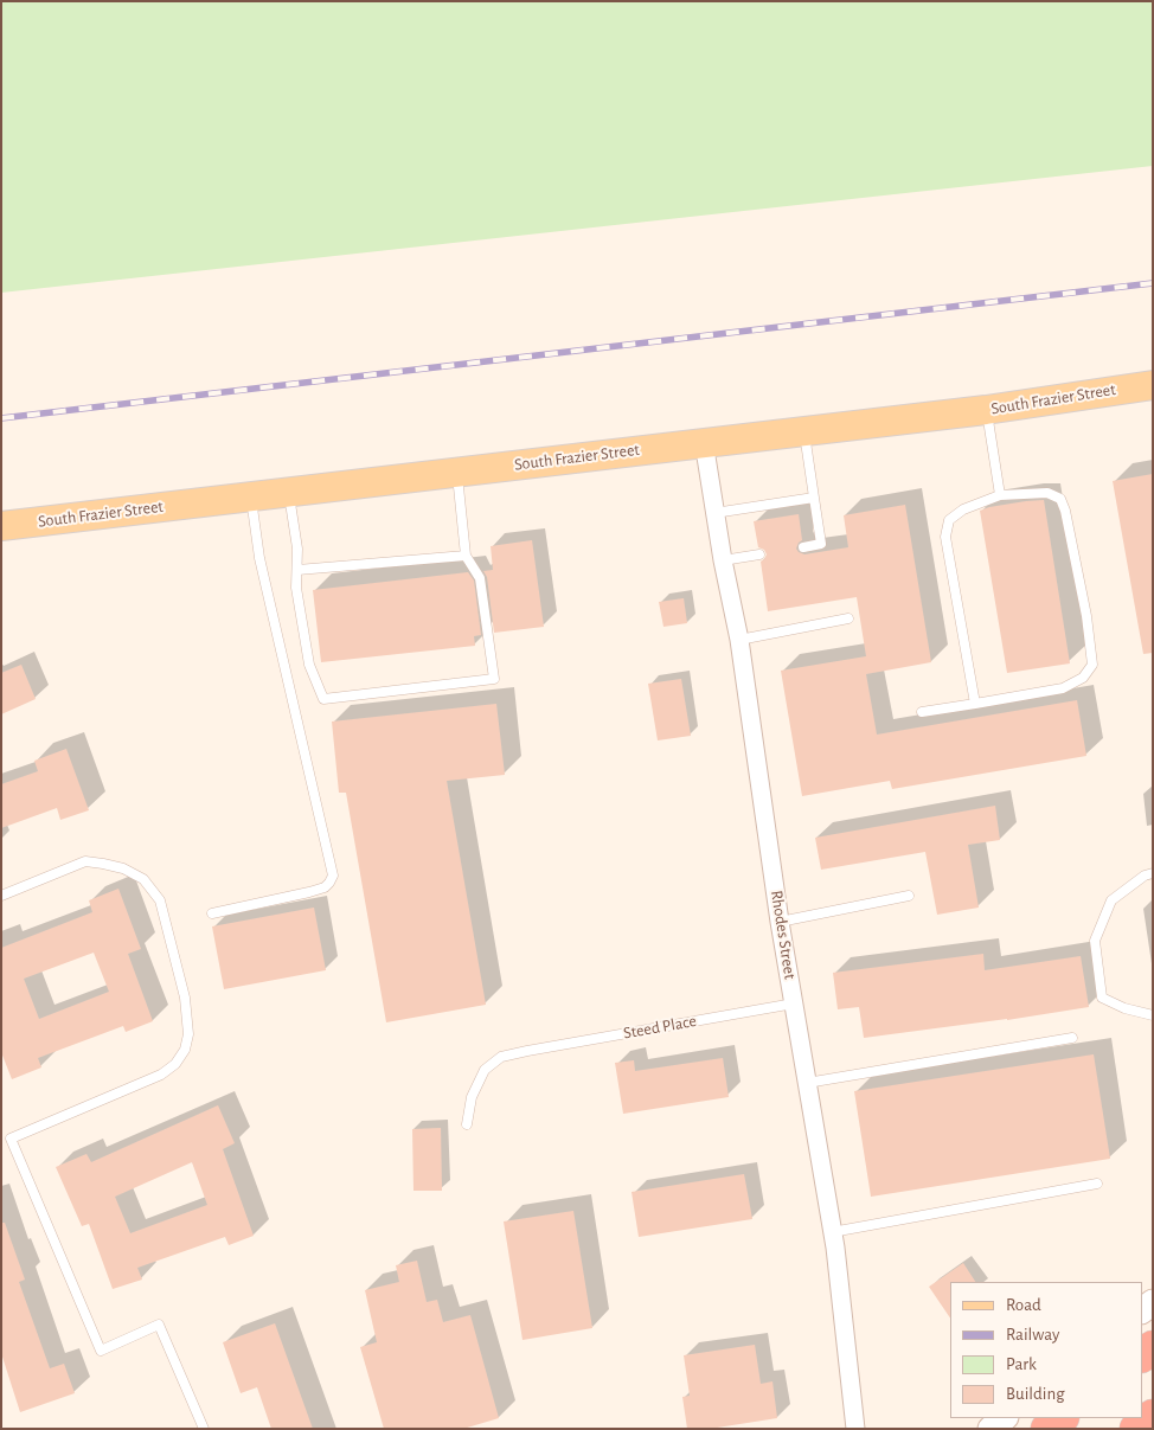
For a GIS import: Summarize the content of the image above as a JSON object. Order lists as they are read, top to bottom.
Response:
{
  "streets": {
    "main road": ["South Frazier Street"],
    "street": ["Rhodes Street"],
    "lane": ["Steed Place"]
  },
  "crossings": [
    ["South Frazier Street", "Rhodes Street"],
    ["Rhodes Street", "Steed Place"]
  ],
  "legend": [
    "Road",
    "Railway",
    "Park",
    "Building"
  ]
}
